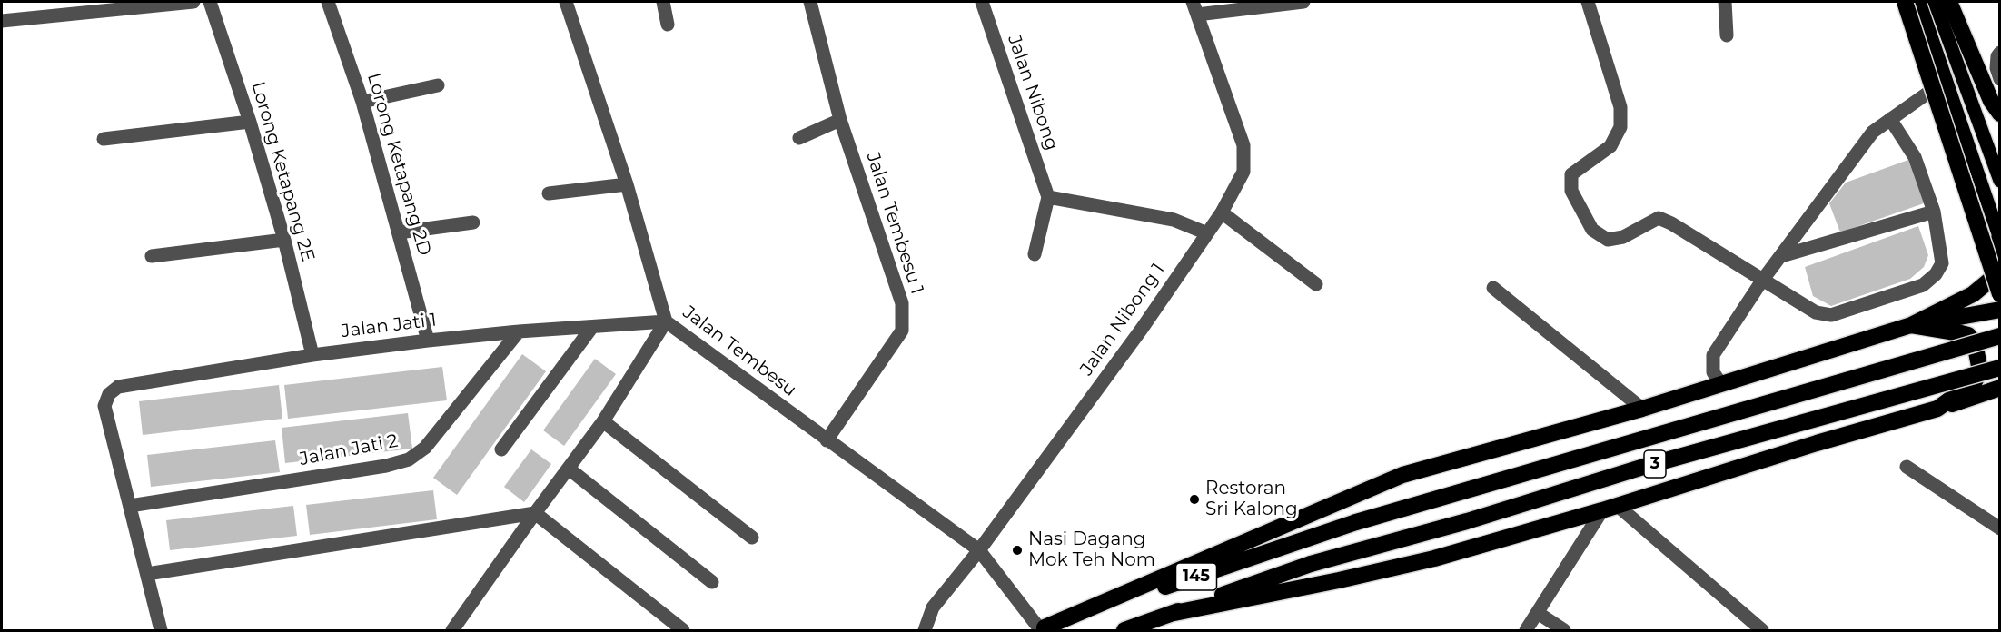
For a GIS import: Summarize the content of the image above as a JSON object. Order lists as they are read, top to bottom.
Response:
{
  "streets": {
    "highway": ["3", "145"],
    "street": [
      "Jalan Nibong",
      "Lorong Ketapang 2D",
      "Lorong Ketapang 2E",
      "Jalan Tembesu 1",
      "Jalan Nibong 1",
      "Jalan Jati 1",
      "Jalan Tembesu",
      "Jalan Jati 2"
    ]
  },
  "crossings": [
    ["Lorong Ketapang 2D", "Jalan Jati 1"],
    ["Lorong Ketapang 2E", "Jalan Jati 1"],
    ["Jalan Tembesu 1", "Jalan Tembesu"],
    ["Jalan Nibong 1", "Jalan Tembesu"],
    ["Jalan Jati 1", "Jalan Tembesu"],
    ["Jalan Jati 1", "Jalan Jati 2"],
    ["Jalan Tembesu", "145"],
    ["3", "145"]
  ],
  "places": ["Restoran Sri Kalong", "Nasi Dagang Mok Teh Nom"]
}
